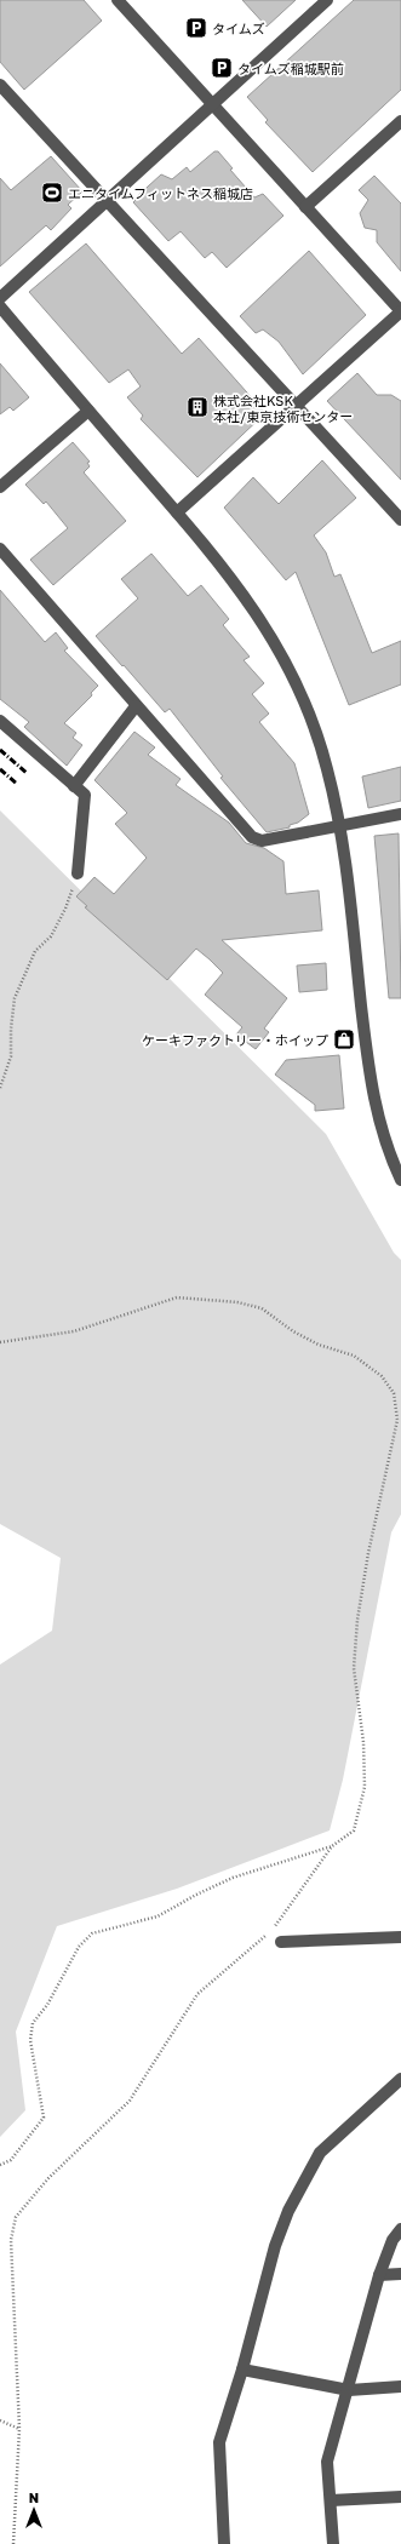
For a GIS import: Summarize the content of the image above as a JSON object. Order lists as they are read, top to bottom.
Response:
{
  "places": {
    "parking": ["タイムズ", "タイムズ稲城駅前"],
    "sports": ["エニタイムフィットネス稲城店"],
    "building": ["株式会社KSK 本社/東京技術センター"],
    "shop": ["ケーキファクトリー・ホイップ"]
  },
  "north": "top"
}
